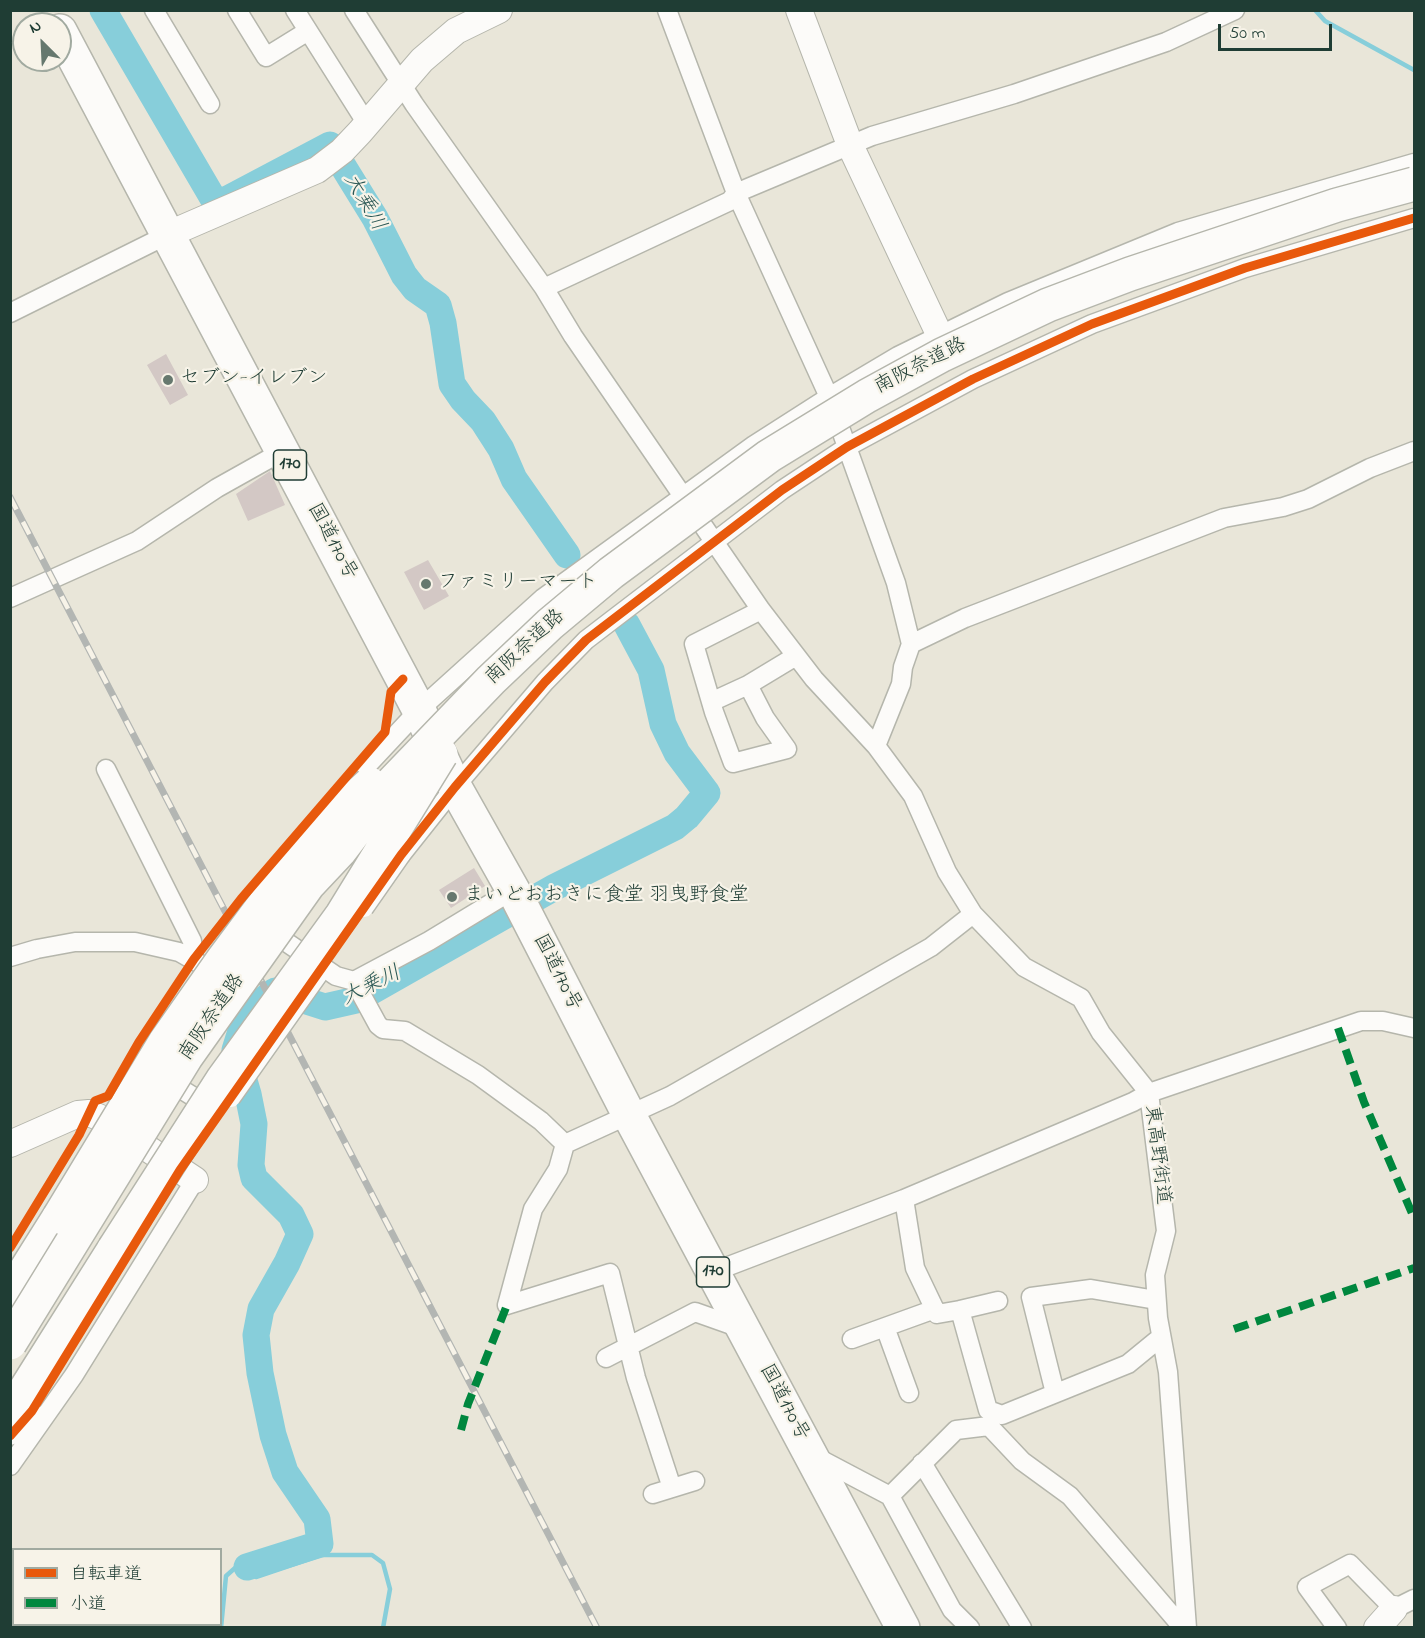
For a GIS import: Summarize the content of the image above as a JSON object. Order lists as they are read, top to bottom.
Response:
{
  "streets": {
    "highway": ["南阪奈道路", "170", "国道170号"],
    "street": ["東高野街道"]
  },
  "water": ["大乗川"],
  "places": ["セブン-イレブン", "ファミリーマート", "まいどおおきに食堂 羽曳野食堂"],
  "legend": ["自転車道", "小道"],
  "scale_bar": "50 m",
  "north": "top left"
}
